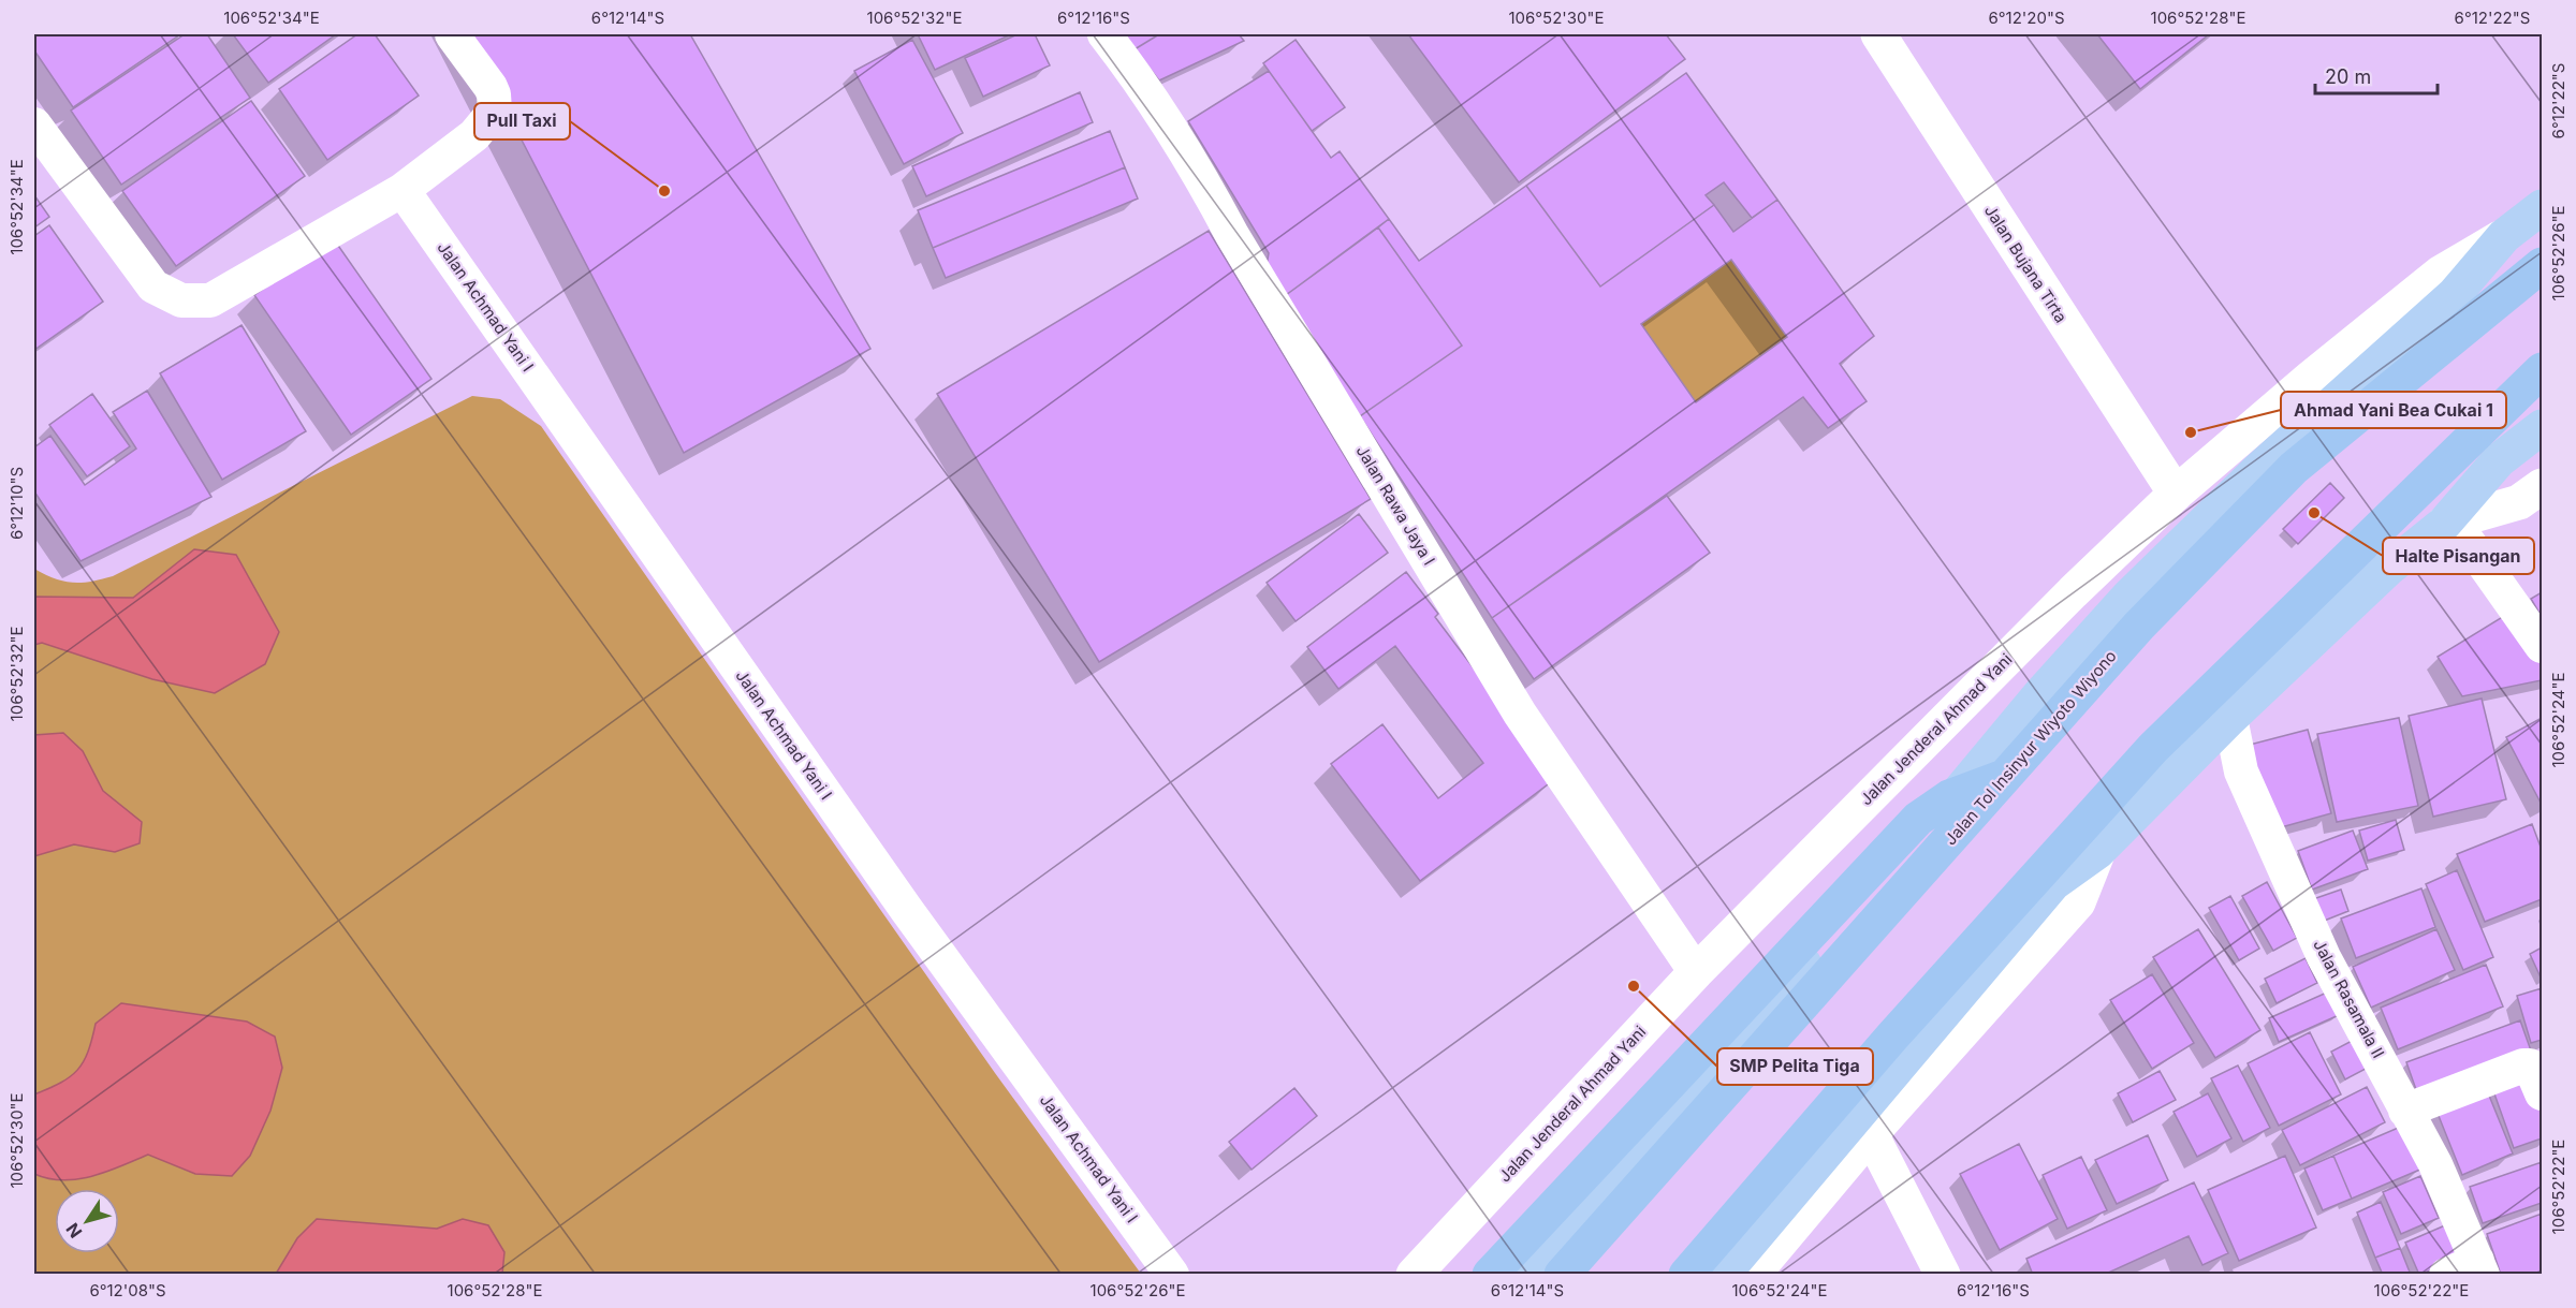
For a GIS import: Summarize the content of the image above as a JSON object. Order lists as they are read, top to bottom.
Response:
{
  "streets": {
    "highway": ["Jalan Jenderal Ahmad Yani", "Jalan Tol Insinyur Wiyoto Wiyono"],
    "main road": ["Jalan Bujana Tirta"],
    "street": ["Jalan Achmad Yani I", "Jalan Rawa Jaya I", "Jalan Rasamala II"]
  },
  "crossings": [
    ["Jalan Bujana Tirta", "Jalan Jenderal Ahmad Yani"],
    ["Jalan Rawa Jaya I", "Jalan Jenderal Ahmad Yani"]
  ],
  "places": [
    "Pull Taxi",
    "Ahmad Yani Bea Cukai 1",
    "Halte Pisangan",
    "SMP Pelita Tiga"
  ],
  "scale_bar": "20 m",
  "north": "bottom left",
  "coordinates": [
    "106°52'34\"E",
    "6°12'14\"S",
    "106°52'32\"E",
    "6°12'16\"S",
    "106°52'30\"E",
    "6°12'20\"S",
    "106°52'28\"E",
    "6°12'22\"S",
    "106°52'26\"E",
    "6°12'10\"S",
    "106°52'24\"E",
    "106°52'22\"E",
    "6°12'08\"S"
  ]
}
